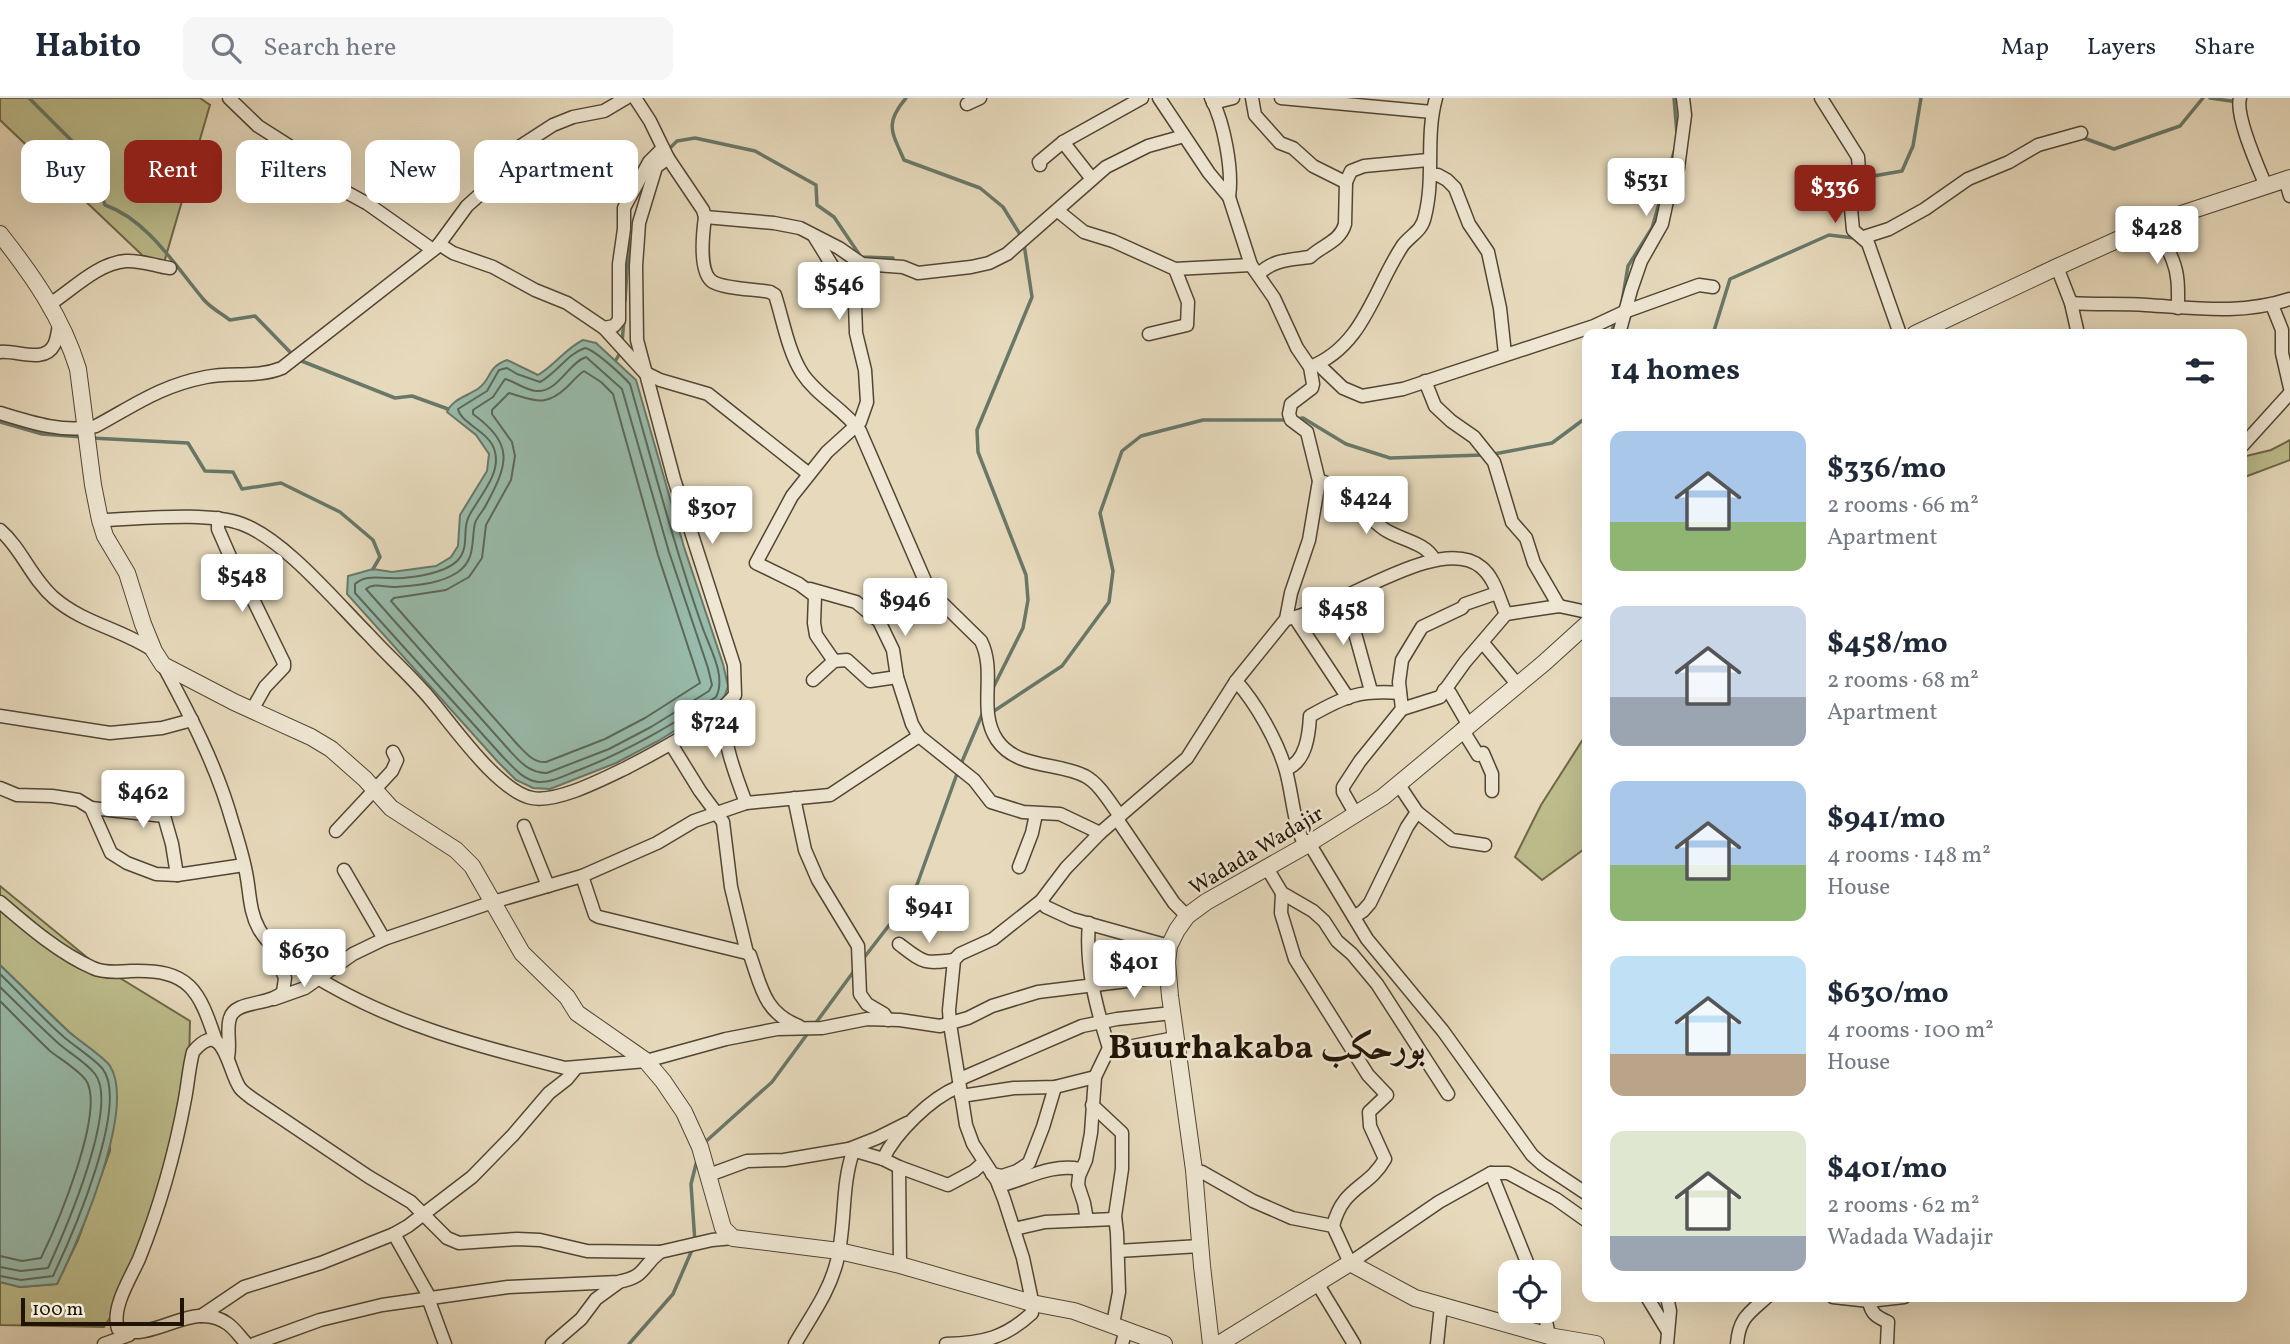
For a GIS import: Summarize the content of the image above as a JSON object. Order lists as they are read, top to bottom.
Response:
{
  "streets": {
    "street": ["Wadada Wadajir"]
  },
  "districts": ["Buurhakaba بورحكب"],
  "scale_bar": "100 m",
  "page": {
    "header": "Habito",
    "search": "Search here",
    "nav": ["Map", "Layers", "Share"],
    "chip": [
      "Buy",
      "Rent",
      "Filters",
      "New",
      "Apartment"
    ],
    "price": [
      "$531",
      "$336",
      "$428",
      "$546",
      "$424",
      "$307",
      "$548",
      "$946",
      "$458",
      "$724",
      "$462",
      "$941",
      "$630",
      "$401"
    ],
    "heading": "14 homes",
    "list": [
      {
        "name": "$336/mo",
        "note": "2 rooms · 66 m² · Apartment"
      },
      {
        "name": "$458/mo",
        "note": "2 rooms · 68 m² · Apartment"
      },
      {
        "name": "$941/mo",
        "note": "4 rooms · 148 m² · House"
      },
      {
        "name": "$630/mo",
        "note": "4 rooms · 100 m² · House"
      },
      {
        "name": "$401/mo",
        "note": "2 rooms · 62 m² · Wadada Wadajir"
      }
    ],
    "scale": "100 m"
  }
}
